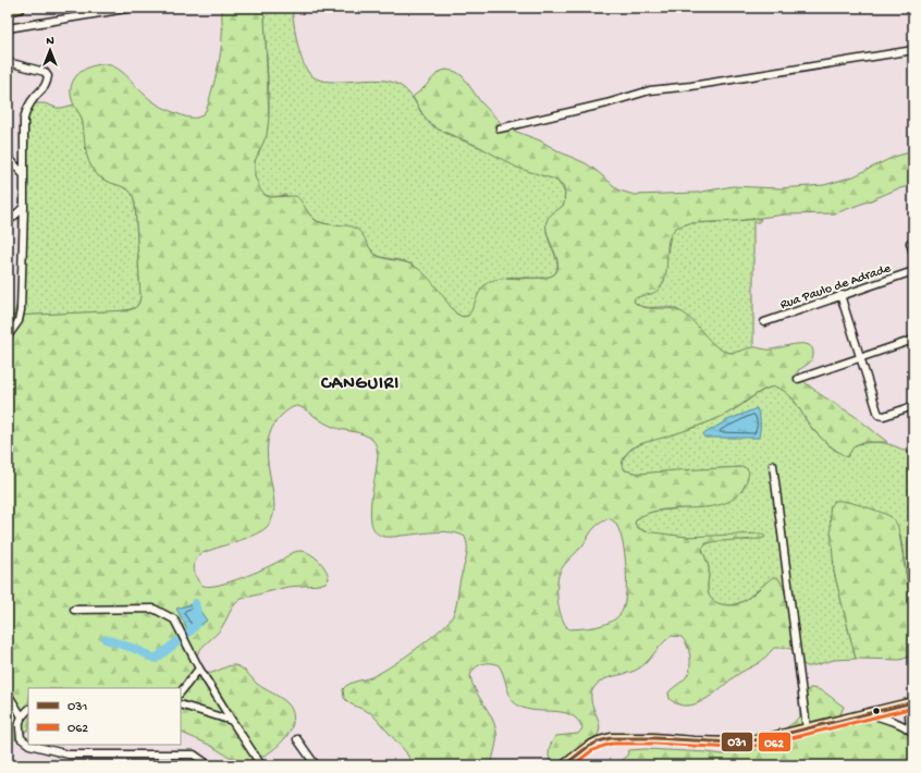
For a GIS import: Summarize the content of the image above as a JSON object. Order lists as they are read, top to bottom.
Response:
{
  "streets": {
    "street": ["Rua Paulo de Adrade"]
  },
  "districts": ["CANGUIRI"],
  "lines": ["transit line O31", "transit line O62"],
  "legend": ["O31", "O62"],
  "north": "top"
}
